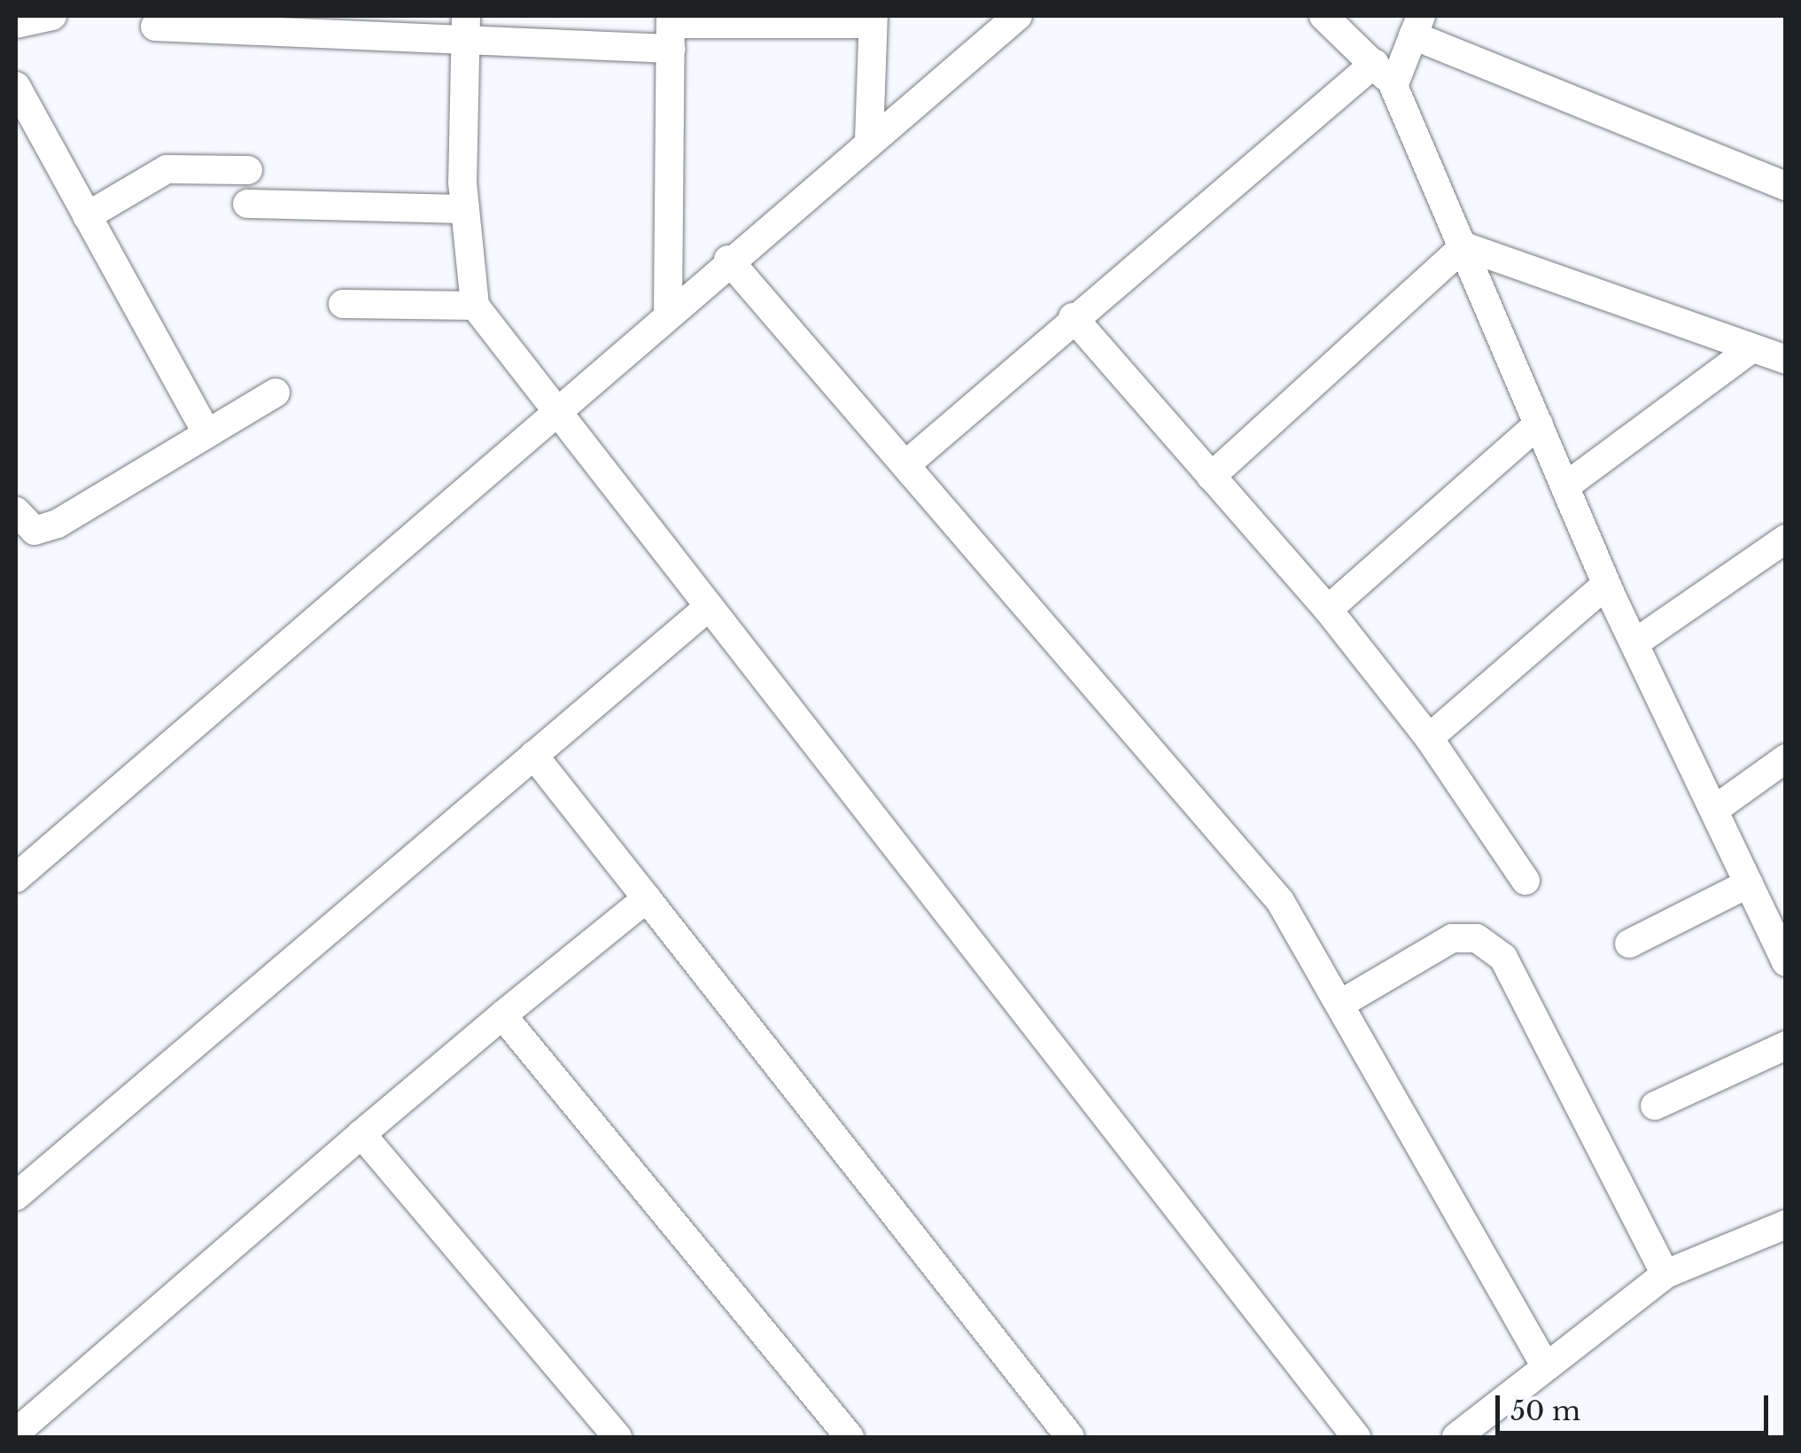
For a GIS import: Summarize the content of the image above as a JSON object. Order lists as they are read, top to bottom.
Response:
{
  "scale_bar": "50 m"
}
